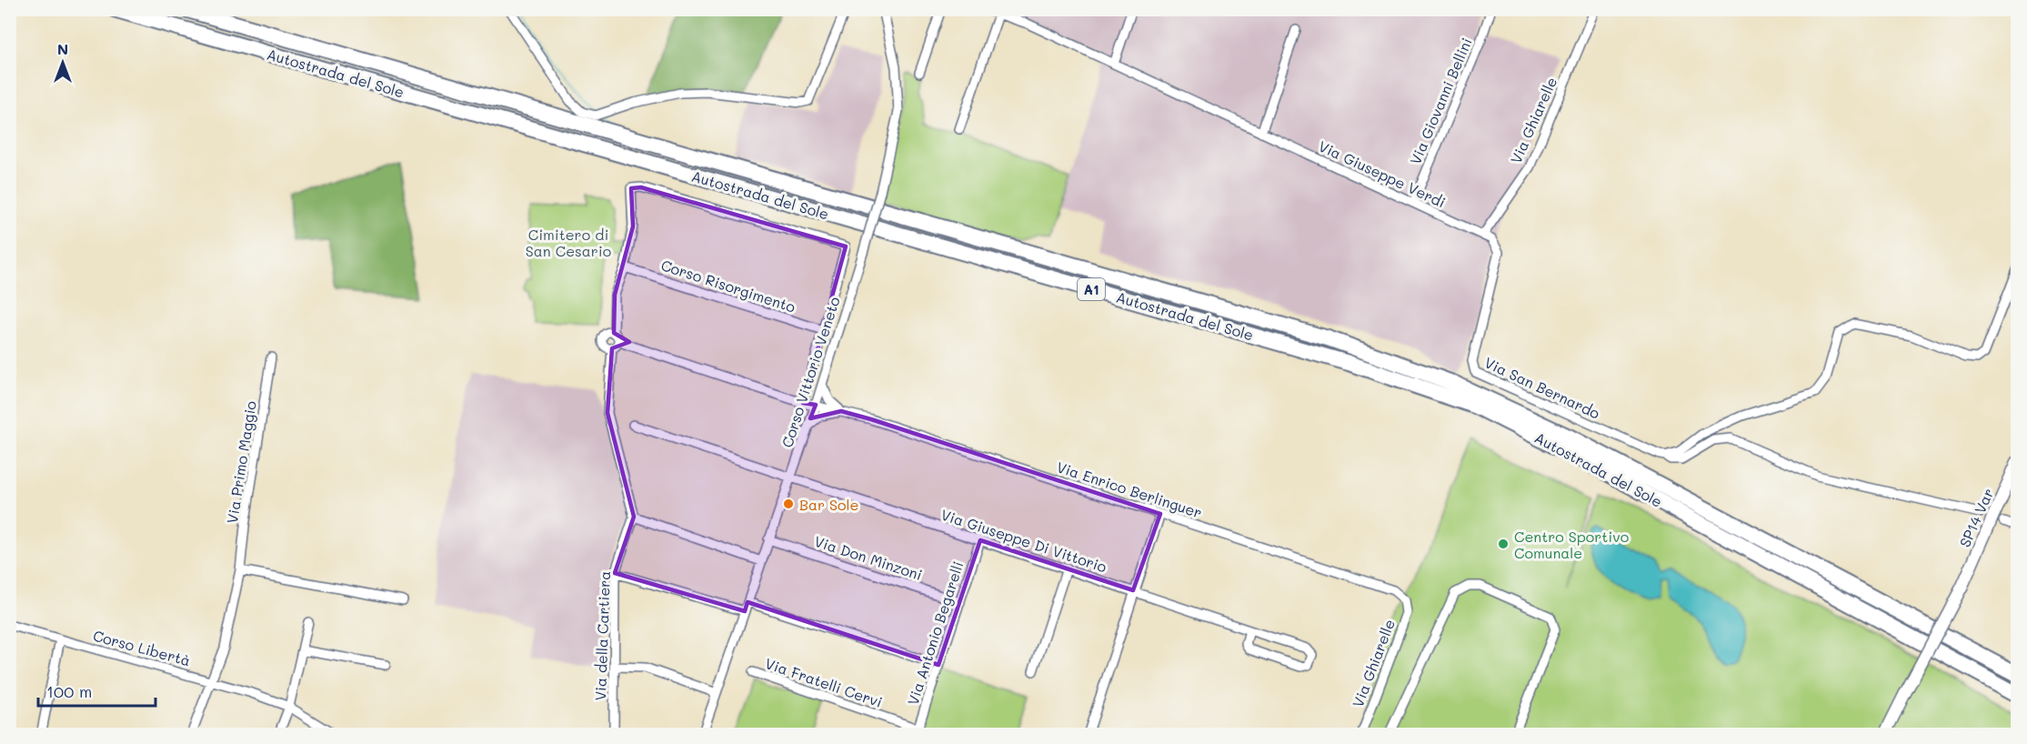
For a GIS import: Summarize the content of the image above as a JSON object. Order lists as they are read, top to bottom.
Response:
{
  "streets": {
    "highway": ["Autostrada del Sole", "A1"],
    "main road": ["SP14 Var"],
    "street": [
      "Via Giovanni Bellini",
      "Via Ghiarelle",
      "Via Giuseppe Verdi",
      "Corso Risorgimento",
      "Corso Vittorio Veneto",
      "Via San Bernardo",
      "Via Primo Maggio",
      "Via Enrico Berlinguer",
      "Via Giuseppe Di Vittorio",
      "Via Don Minzoni",
      "Via Antonio Begarelli",
      "Via della Cartiera",
      "Corso Libertà",
      "Via Fratelli Cervi"
    ]
  },
  "crossings": [
    ["Via Giovanni Bellini", "Via Giuseppe Verdi"],
    ["Via Ghiarelle", "Via Giuseppe Verdi"],
    ["Via Ghiarelle", "Via Enrico Berlinguer"],
    ["Via Giuseppe Verdi", "Via San Bernardo"],
    ["Corso Vittorio Veneto", "Via Enrico Berlinguer"],
    ["Corso Vittorio Veneto", "Via Giuseppe Di Vittorio"],
    ["Corso Vittorio Veneto", "Via Don Minzoni"],
    ["Via Primo Maggio", "Corso Libertà"],
    ["Via Giuseppe Di Vittorio", "Via Antonio Begarelli"],
    ["Via Don Minzoni", "Via Antonio Begarelli"],
    ["Via Antonio Begarelli", "Via Fratelli Cervi"]
  ],
  "parks": ["Cimitero di San Cesario"],
  "places": ["Bar Sole", "Centro Sportivo Comunale"],
  "scale_bar": "100 m",
  "north": "top"
}
